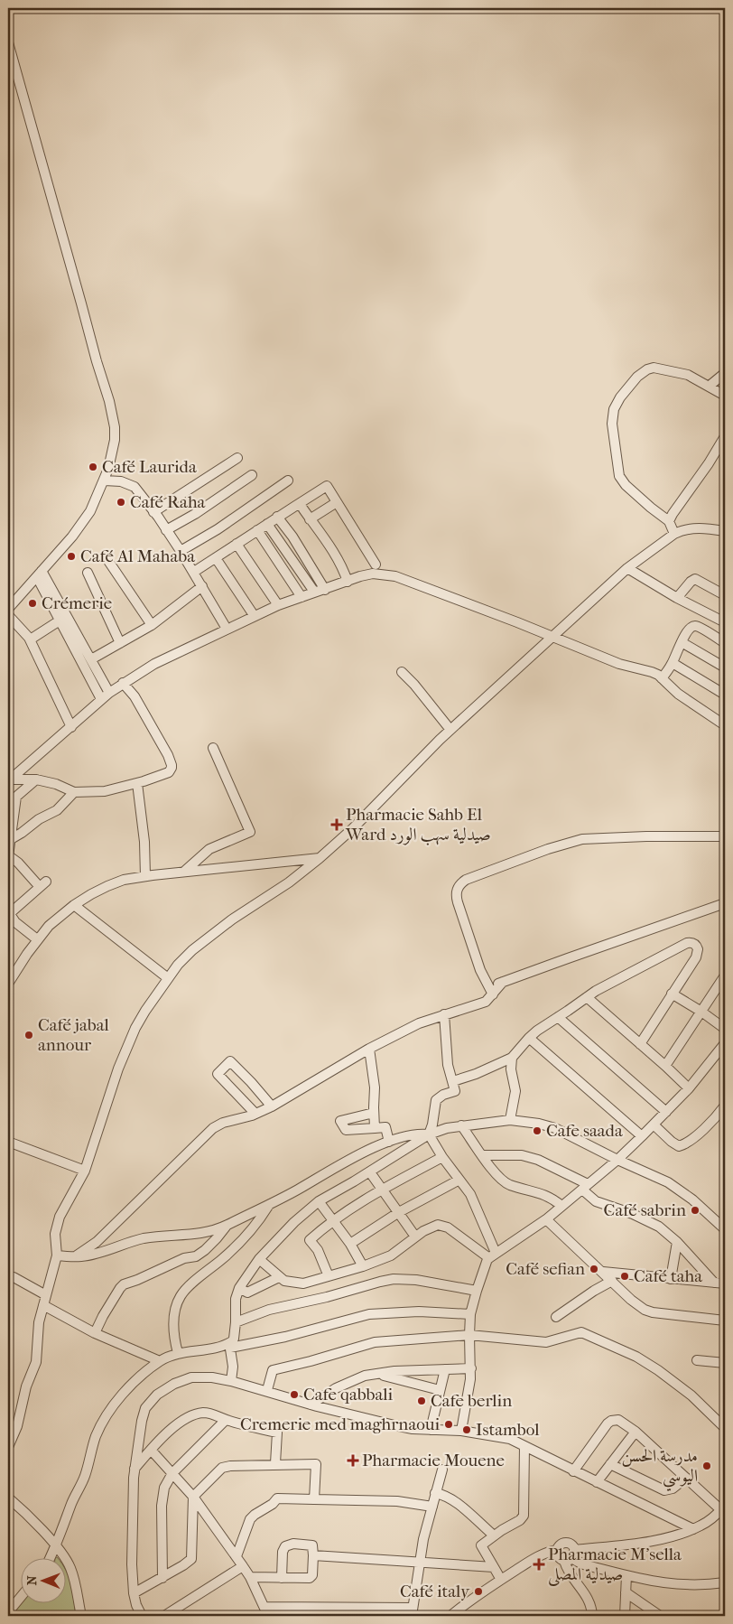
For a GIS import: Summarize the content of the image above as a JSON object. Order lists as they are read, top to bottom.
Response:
{
  "places": {
    "other": [
      "Café Laurida",
      "Café Raha",
      "Café Al Mahaba",
      "Crémerie",
      "Café jabal annour",
      "Cafe saada",
      "Café sabrin",
      "Café sefian",
      "Café taha",
      "Cafe qabbali",
      "Cafe berlin",
      "Cremerie med maghrnaoui",
      "Istambol",
      "مدرسة الحسن اليوسي",
      "Café italy"
    ],
    "health": ["Pharmacie Sahb El Ward صيدلية سهب الورد", "Pharmacie Mouene", "Pharmacie M'sella صيدلية المصلى"]
  },
  "north": "left"
}
